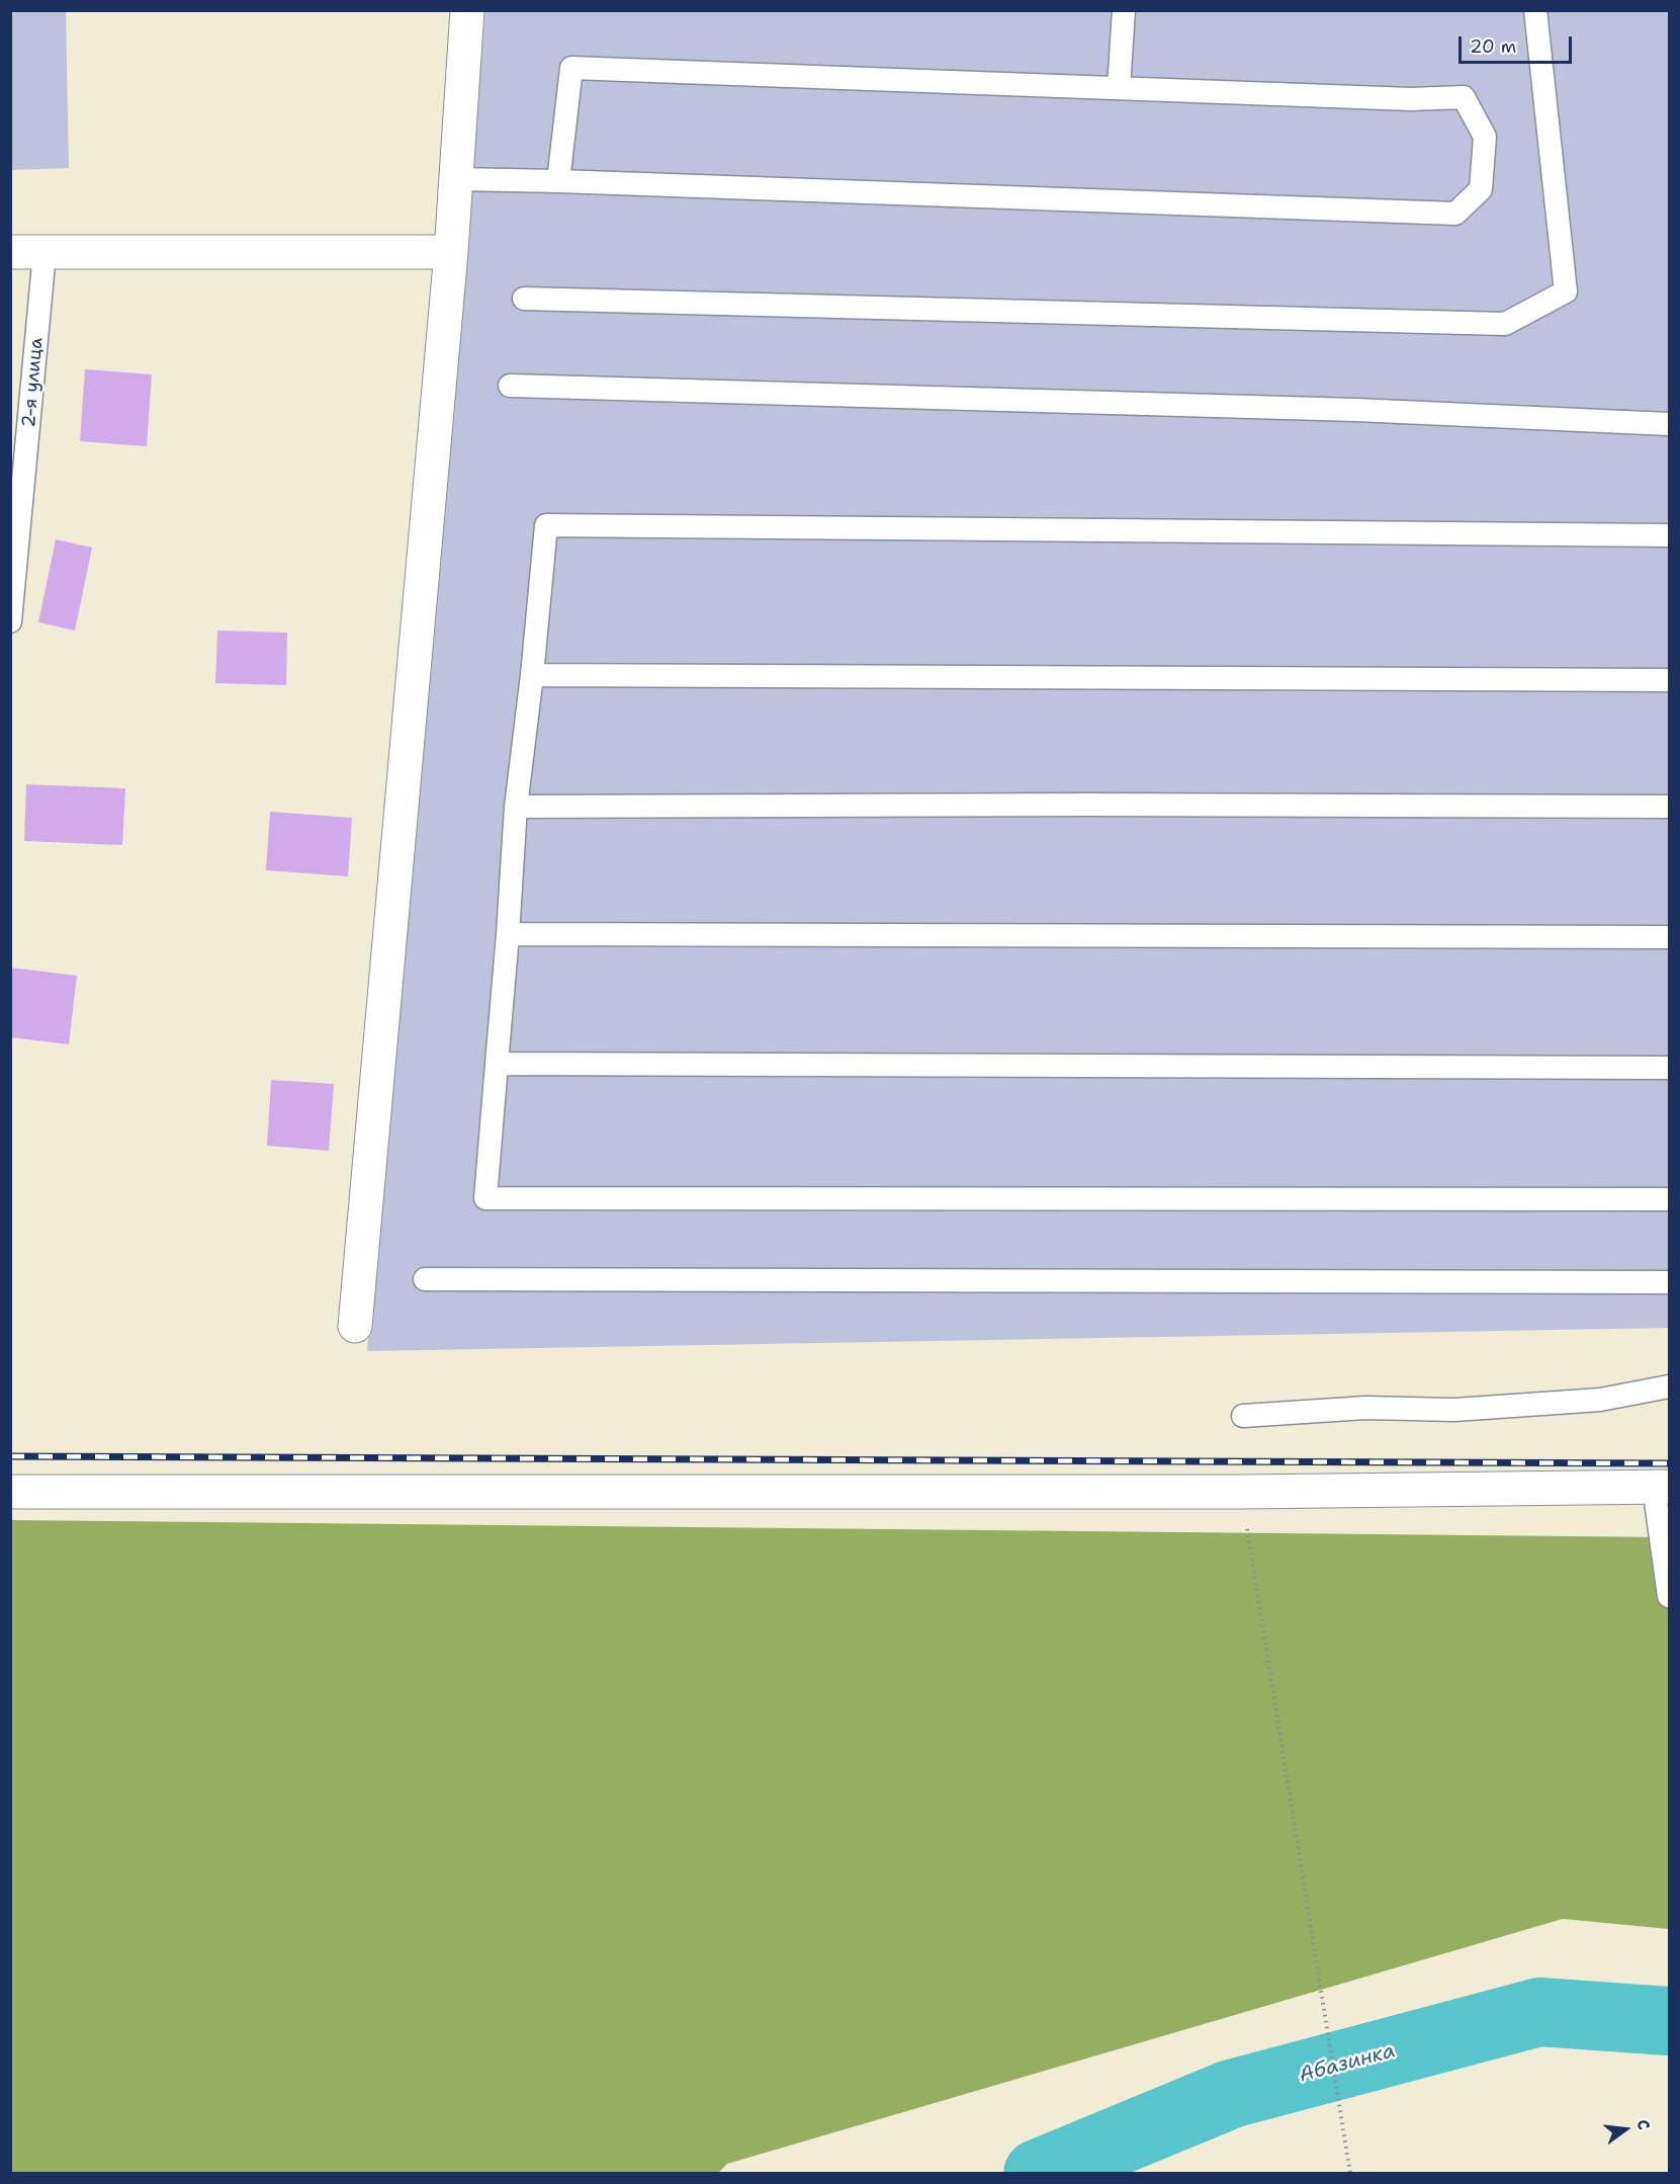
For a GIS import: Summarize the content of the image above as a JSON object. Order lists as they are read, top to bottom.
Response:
{
  "streets": {
    "lane": ["2-я улица"]
  },
  "water": ["Абазинка"],
  "scale_bar": "20 m",
  "north": "right"
}
